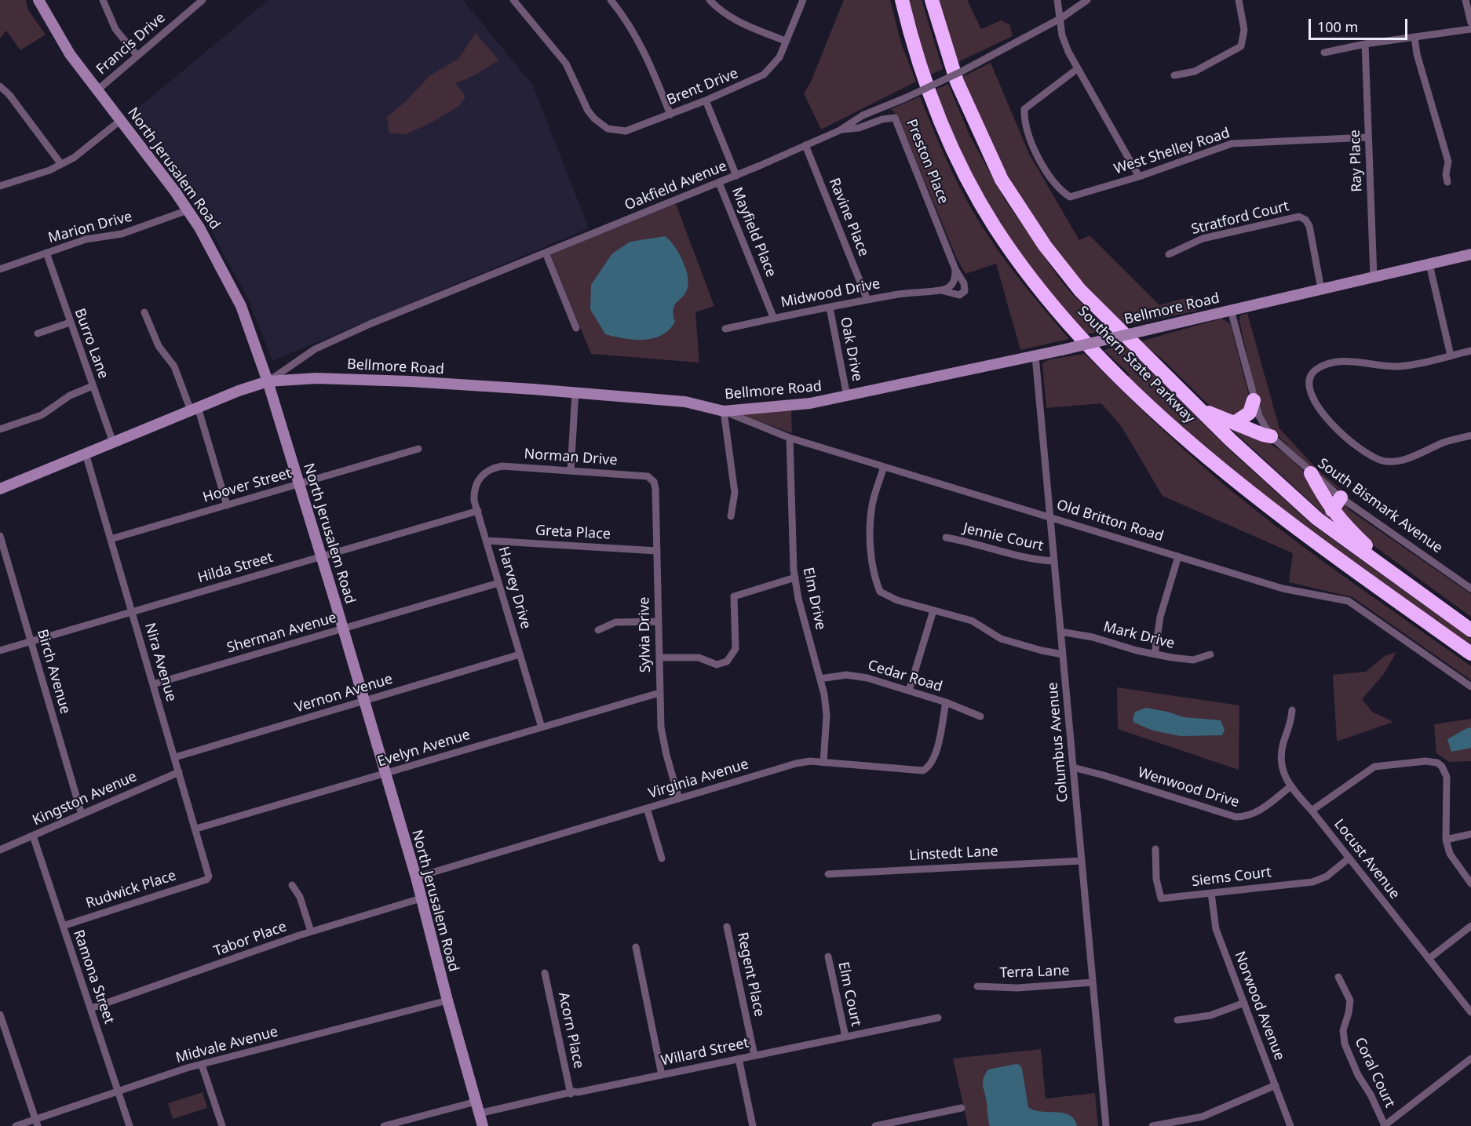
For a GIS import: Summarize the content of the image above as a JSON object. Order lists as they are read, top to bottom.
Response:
{
  "streets": {
    "highway": ["Southern State Parkway"],
    "main road": ["North Jerusalem Road", "Bellmore Road"],
    "street": [
      "Francis Drive",
      "Brent Drive",
      "West Shelley Road",
      "Ray Place",
      "Preston Place",
      "Oakfield Avenue",
      "Ravine Place",
      "Stratford Court",
      "Marion Drive",
      "Mayfield Place",
      "Midwood Drive",
      "Burro Lane",
      "Oak Drive",
      "Norman Drive",
      "Hoover Street",
      "South Bismark Avenue",
      "Old Britton Road",
      "Greta Place",
      "Jennie Court",
      "Hilda Street",
      "Harvey Drive",
      "Elm Drive",
      "Sherman Avenue",
      "Sylvia Drive",
      "Mark Drive",
      "Nira Avenue",
      "Birch Avenue",
      "Cedar Road",
      "Vernon Avenue",
      "Columbus Avenue",
      "Evelyn Avenue",
      "Virginia Avenue",
      "Wenwood Drive",
      "Kingston Avenue",
      "Linstedt Lane",
      "Locust Avenue",
      "Siems Court",
      "Rudwick Place",
      "Tabor Place",
      "Terra Lane",
      "Regent Place",
      "Ramona Street",
      "Elm Court",
      "Norwood Avenue",
      "Acorn Place",
      "Midvale Avenue",
      "Willard Street",
      "Coral Court"
    ]
  },
  "crossings": [
    ["Francis Drive", "North Jerusalem Road"],
    ["West Shelley Road", "Ray Place"],
    ["Ray Place", "Bellmore Road"],
    ["Preston Place", "Oakfield Avenue"],
    ["Preston Place", "Midwood Drive"],
    ["North Jerusalem Road", "Oakfield Avenue"],
    ["North Jerusalem Road", "Marion Drive"],
    ["North Jerusalem Road", "Bellmore Road"],
    ["North Jerusalem Road", "Hoover Street"],
    ["North Jerusalem Road", "Hilda Street"],
    ["North Jerusalem Road", "Sherman Avenue"],
    ["North Jerusalem Road", "Vernon Avenue"],
    ["North Jerusalem Road", "Evelyn Avenue"],
    ["North Jerusalem Road", "Virginia Avenue"],
    ["North Jerusalem Road", "Tabor Place"],
    ["North Jerusalem Road", "Midvale Avenue"],
    ["North Jerusalem Road", "Willard Street"],
    ["Oakfield Avenue", "Ravine Place"],
    ["Oakfield Avenue", "Mayfield Place"],
    ["Oakfield Avenue", "Bellmore Road"],
    ["Ravine Place", "Midwood Drive"],
    ["Stratford Court", "Bellmore Road"],
    ["Marion Drive", "Burro Lane"],
    ["Mayfield Place", "Midwood Drive"],
    ["Midwood Drive", "Oak Drive"],
    ["Bellmore Road", "Burro Lane"],
    ["Bellmore Road", "Oak Drive"],
    ["Bellmore Road", "South Bismark Avenue"],
    ["Bellmore Road", "Old Britton Road"],
    ["Bellmore Road", "Nira Avenue"],
    ["Bellmore Road", "Columbus Avenue"],
    ["Norman Drive", "Harvey Drive"],
    ["Norman Drive", "Sylvia Drive"],
    ["Hoover Street", "Nira Avenue"],
    ["Old Britton Road", "Elm Drive"],
    ["Old Britton Road", "Columbus Avenue"],
    ["Greta Place", "Harvey Drive"],
    ["Greta Place", "Sylvia Drive"],
    ["Jennie Court", "Columbus Avenue"],
    ["Hilda Street", "Harvey Drive"],
    ["Hilda Street", "Nira Avenue"],
    ["Hilda Street", "Birch Avenue"],
    ["Harvey Drive", "Sherman Avenue"],
    ["Harvey Drive", "Vernon Avenue"],
    ["Harvey Drive", "Evelyn Avenue"],
    ["Elm Drive", "Cedar Road"],
    ["Elm Drive", "Virginia Avenue"],
    ["Sherman Avenue", "Nira Avenue"],
    ["Sylvia Drive", "Evelyn Avenue"],
    ["Sylvia Drive", "Virginia Avenue"],
    ["Mark Drive", "Columbus Avenue"],
    ["Nira Avenue", "Vernon Avenue"],
    ["Nira Avenue", "Evelyn Avenue"],
    ["Nira Avenue", "Kingston Avenue"],
    ["Nira Avenue", "Rudwick Place"],
    ["Birch Avenue", "Kingston Avenue"],
    ["Cedar Road", "Virginia Avenue"],
    ["Columbus Avenue", "Wenwood Drive"],
    ["Columbus Avenue", "Linstedt Lane"],
    ["Columbus Avenue", "Terra Lane"],
    ["Wenwood Drive", "Locust Avenue"],
    ["Kingston Avenue", "Ramona Street"],
    ["Locust Avenue", "Siems Court"],
    ["Siems Court", "Norwood Avenue"],
    ["Rudwick Place", "Ramona Street"],
    ["Tabor Place", "Ramona Street"],
    ["Regent Place", "Willard Street"],
    ["Ramona Street", "Midvale Avenue"],
    ["Elm Court", "Willard Street"],
    ["Acorn Place", "Willard Street"]
  ],
  "scale_bar": "100 m"
}
